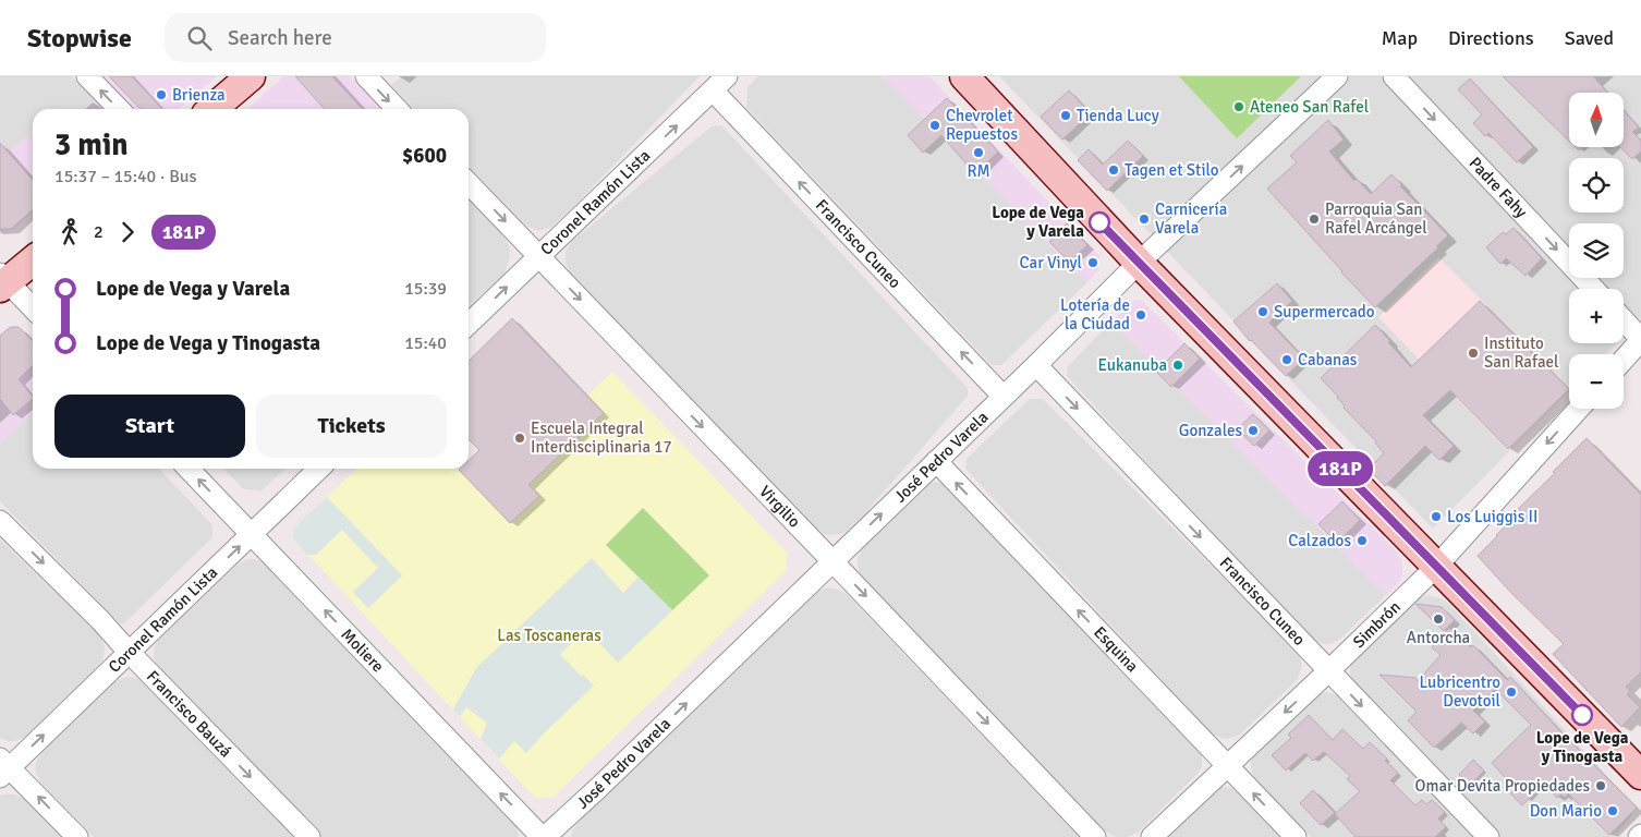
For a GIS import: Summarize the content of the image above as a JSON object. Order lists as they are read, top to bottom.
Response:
{
  "streets": {
    "street": [
      "Padre Fahy",
      "Coronel Ramón Lista",
      "Francisco Cuneo",
      "José Pedro Varela",
      "Virgilio",
      "Simbrón",
      "Moliere",
      "Esquina",
      "Francisco Bauzá"
    ]
  },
  "crossings": [
    ["Coronel Ramón Lista", "Francisco Cuneo"],
    ["Coronel Ramón Lista", "Virgilio"],
    ["Coronel Ramón Lista", "Moliere"],
    ["Coronel Ramón Lista", "Francisco Bauzá"],
    ["Francisco Cuneo", "José Pedro Varela"],
    ["Francisco Cuneo", "Simbrón"],
    ["José Pedro Varela", "Virgilio"],
    ["José Pedro Varela", "Moliere"],
    ["José Pedro Varela", "Esquina"],
    ["Simbrón", "Esquina"]
  ],
  "one_way": [
    "Padre Fahy",
    "Coronel Ramón Lista",
    "José Pedro Varela",
    "Virgilio",
    "Simbrón",
    "Moliere",
    "Esquina",
    "Francisco Bauzá"
  ],
  "parks": ["Las Toscaneras"],
  "places": [
    "Brienza",
    "Ateneo San Rafel",
    "Tienda Lucy",
    "Chevrolet Repuestos",
    "RM",
    "Tagen et Stilo",
    "Carnicería Varela",
    "Parroquia San Rafel Arcángel",
    "Lope de Vega y Varela",
    "Car Vinyl",
    "Supermercado",
    "Lotería de la Ciudad",
    "Instituto San Rafael",
    "Cabanas",
    "Eukanuba",
    "Gonzales",
    "Escuela Integral Interdisciplinaria 17",
    "Los Luiggis II",
    "Calzados",
    "Antorcha",
    "Lubricentro Devotoil",
    "Lope de Vega y Tinogasta",
    "Omar Devita Propiedades",
    "Don Mario"
  ],
  "lines": ["bus line 181P"],
  "north": "top",
  "page": {
    "header": "Stopwise",
    "search": "Search here",
    "nav": ["Map", "Directions", "Saved"],
    "on_map": "181P",
    "map_buttons": ["+", "−"],
    "heading": ["3 min", "15:37 – 15:40 · Bus", "$600"],
    "legs": ["2", "181P"],
    "list": [
      {
        "name": "Lope de Vega y Varela",
        "value": "15:39"
      },
      {
        "name": "Lope de Vega y Tinogasta",
        "value": "15:40"
      }
    ],
    "buttons": ["Start", "Tickets"]
  }
}
